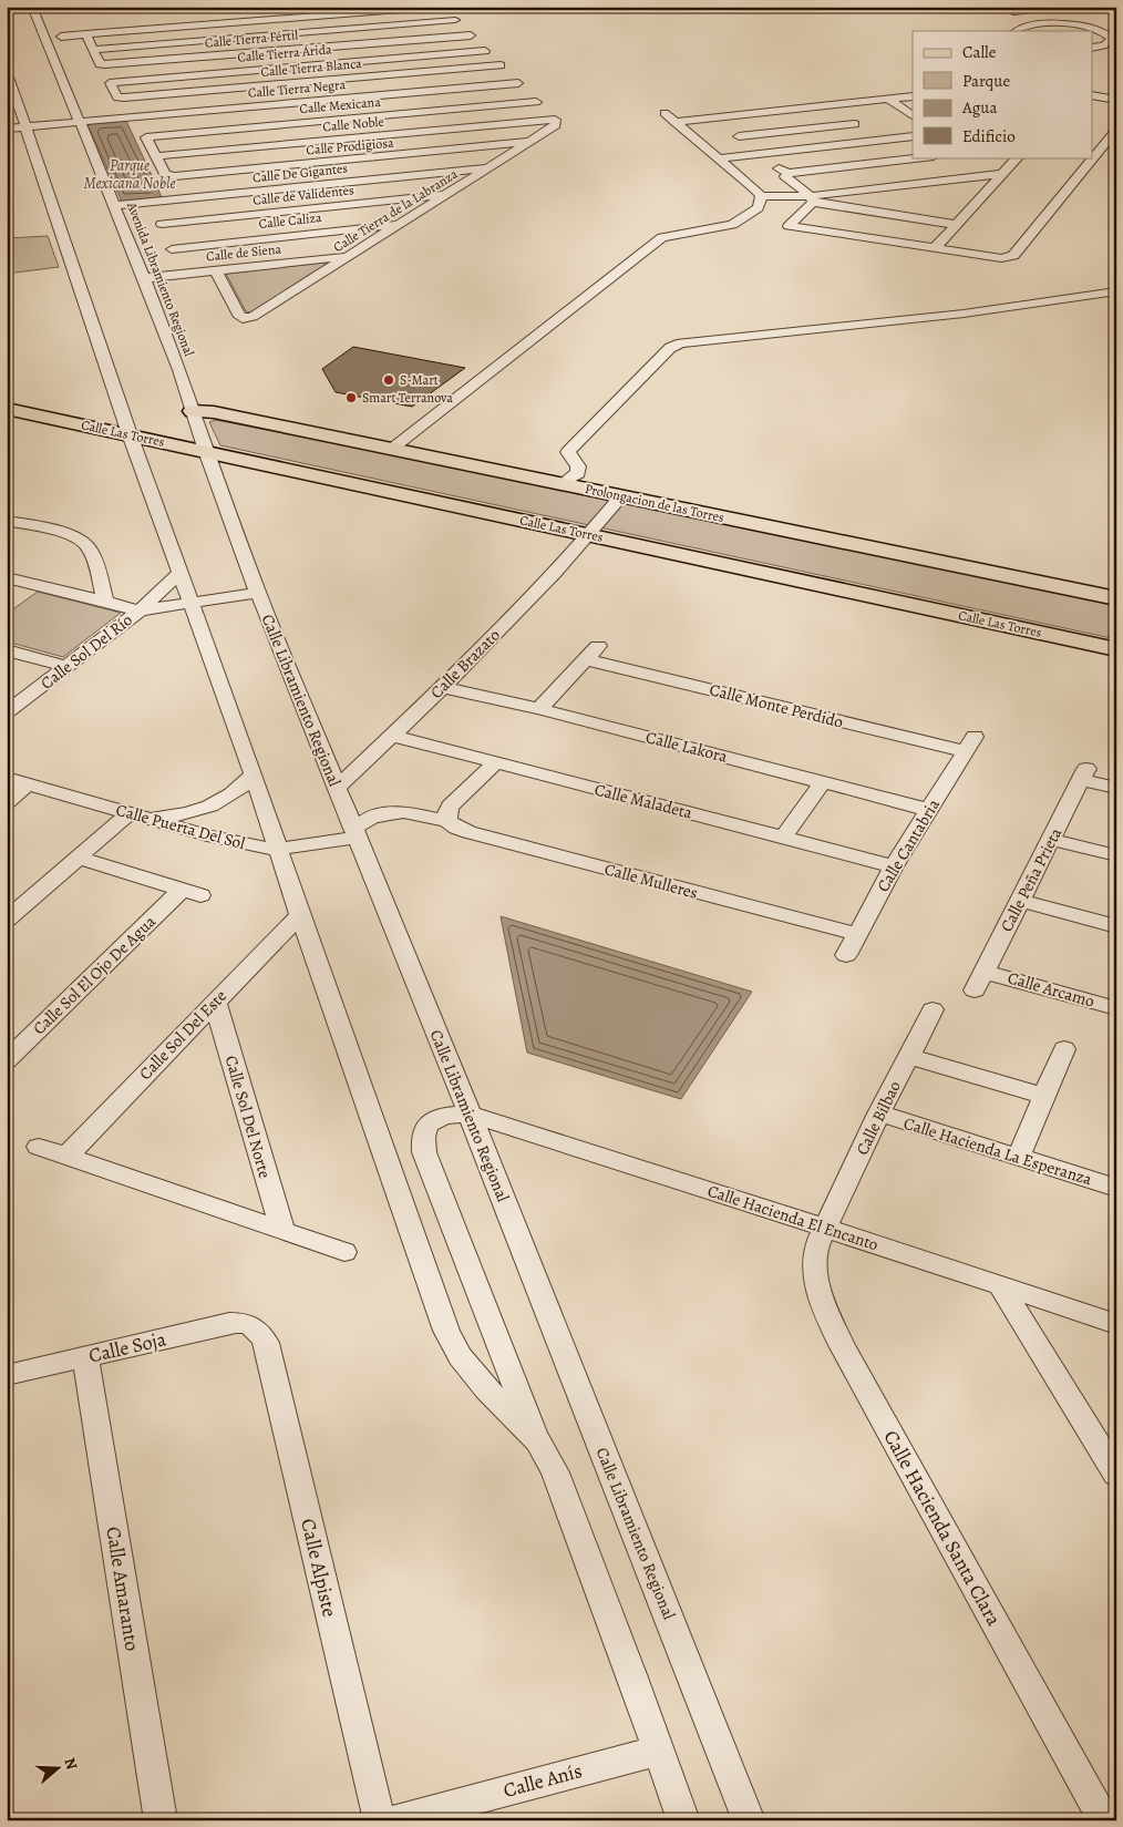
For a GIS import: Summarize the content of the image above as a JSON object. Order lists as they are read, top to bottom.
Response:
{
  "streets": {
    "main road": ["Calle Las Torres", "Prolongacion de las Torres"],
    "street": [
      "Calle Tierra Fértil",
      "Calle Tierra Árida",
      "Calle Tierra Blanca",
      "Calle Tierra Negra",
      "Calle Mexicana",
      "Calle Noble",
      "Calle Prodigiosa",
      "Calle De Gigantes",
      "Calle de Validentes",
      "Calle Tierra de la Labranza",
      "Calle Caliza",
      "Calle de Siena",
      "Avenida Libramiento Regional",
      "Calle Sol Del Río",
      "Calle Brazato",
      "Calle Libramiento Regional",
      "Calle Monte Perdido",
      "Calle Lakora",
      "Calle Maladeta",
      "Calle Puerta Del Sol",
      "Calle Cantabria",
      "Calle Peña Prieta",
      "Calle Mulleres",
      "Calle Sol El Ojo De Agua",
      "Calle Arcamo",
      "Calle Sol Del Este",
      "Calle Sol Del Norte",
      "Calle Bilbao",
      "Calle Hacienda La Esperanza",
      "Calle Hacienda El Encanto",
      "Calle Soja",
      "Calle Hacienda Santa Clara",
      "Calle Alpiste",
      "Calle Amaranto",
      "Calle Anís"
    ]
  },
  "crossings": [
    ["Calle Tierra Árida", "Calle Tierra Blanca"],
    ["Calle Tierra Negra", "Avenida Libramiento Regional"],
    ["Calle Mexicana", "Calle Noble"],
    ["Calle Mexicana", "Calle Prodigiosa"],
    ["Calle Noble", "Calle Prodigiosa"],
    ["Calle Noble", "Calle Tierra de la Labranza"],
    ["Calle Prodigiosa", "Calle Tierra de la Labranza"],
    ["Calle De Gigantes", "Calle Tierra de la Labranza"],
    ["Calle De Gigantes", "Avenida Libramiento Regional"],
    ["Calle de Validentes", "Calle Tierra de la Labranza"],
    ["Calle de Validentes", "Calle Caliza"],
    ["Calle Tierra de la Labranza", "Calle Caliza"],
    ["Calle Tierra de la Labranza", "Calle de Siena"],
    ["Calle de Siena", "Avenida Libramiento Regional"],
    ["Avenida Libramiento Regional", "Prolongacion de las Torres"],
    ["Avenida Libramiento Regional", "Calle Libramiento Regional"],
    ["Calle Las Torres", "Calle Brazato"],
    ["Calle Las Torres", "Calle Libramiento Regional"],
    ["Prolongacion de las Torres", "Calle Libramiento Regional"],
    ["Calle Sol Del Río", "Calle Libramiento Regional"],
    ["Calle Brazato", "Calle Libramiento Regional"],
    ["Calle Brazato", "Calle Lakora"],
    ["Calle Brazato", "Calle Maladeta"],
    ["Calle Libramiento Regional", "Calle Puerta Del Sol"],
    ["Calle Libramiento Regional", "Calle Mulleres"],
    ["Calle Libramiento Regional", "Calle Hacienda El Encanto"],
    ["Calle Monte Perdido", "Calle Lakora"],
    ["Calle Monte Perdido", "Calle Cantabria"],
    ["Calle Lakora", "Calle Cantabria"],
    ["Calle Maladeta", "Calle Cantabria"],
    ["Calle Puerta Del Sol", "Calle Mulleres"],
    ["Calle Cantabria", "Calle Mulleres"],
    ["Calle Peña Prieta", "Calle Arcamo"],
    ["Calle Sol Del Este", "Calle Sol Del Norte"],
    ["Calle Bilbao", "Calle Hacienda La Esperanza"],
    ["Calle Bilbao", "Calle Hacienda El Encanto"],
    ["Calle Bilbao", "Calle Hacienda Santa Clara"],
    ["Calle Hacienda El Encanto", "Calle Hacienda Santa Clara"],
    ["Calle Soja", "Calle Alpiste"],
    ["Calle Soja", "Calle Amaranto"]
  ],
  "water": ["Parque Mexicana Noble"],
  "places": ["S-Mart", "Smart Terranova"],
  "legend": [
    "Calle",
    "Parque",
    "Agua",
    "Edificio"
  ],
  "north": "right"
}
